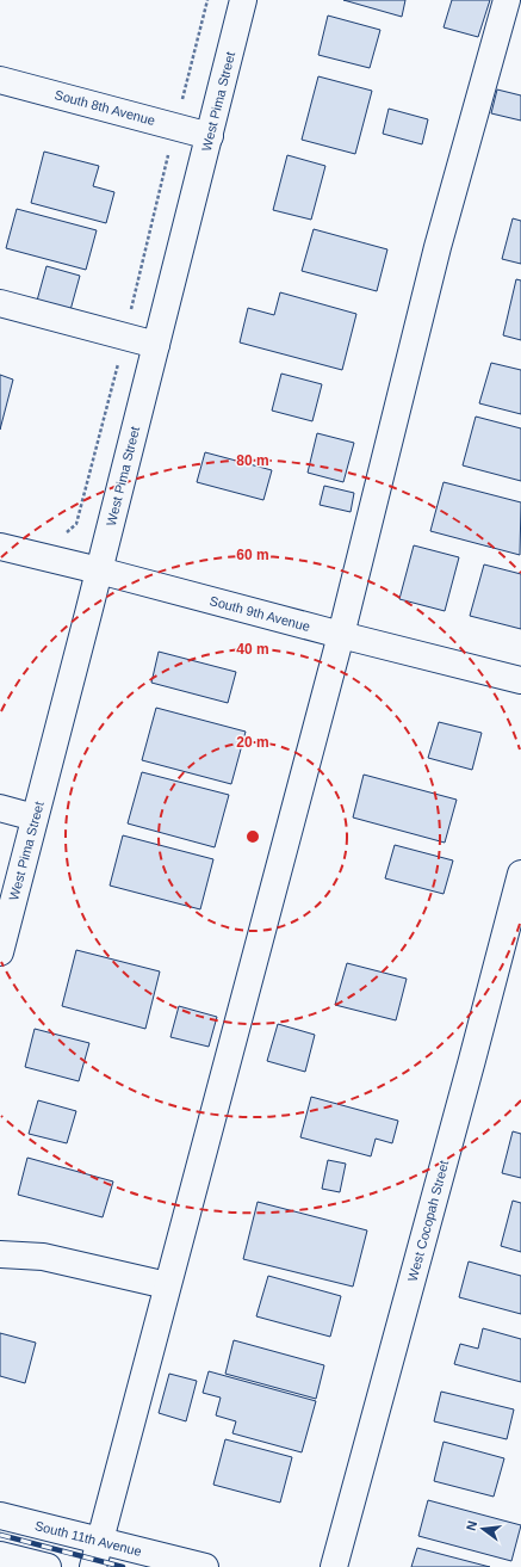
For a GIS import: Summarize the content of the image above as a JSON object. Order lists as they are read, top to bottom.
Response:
{
  "streets": {
    "street": [
      "West Pima Street",
      "South 8th Avenue",
      "South 9th Avenue",
      "West Cocopah Street",
      "South 11th Avenue"
    ]
  },
  "crossings": [
    ["West Pima Street", "South 8th Avenue"],
    ["West Pima Street", "South 9th Avenue"]
  ],
  "north": "left",
  "rings": [
    "80 m",
    "60 m",
    "40 m",
    "20 m"
  ]
}
